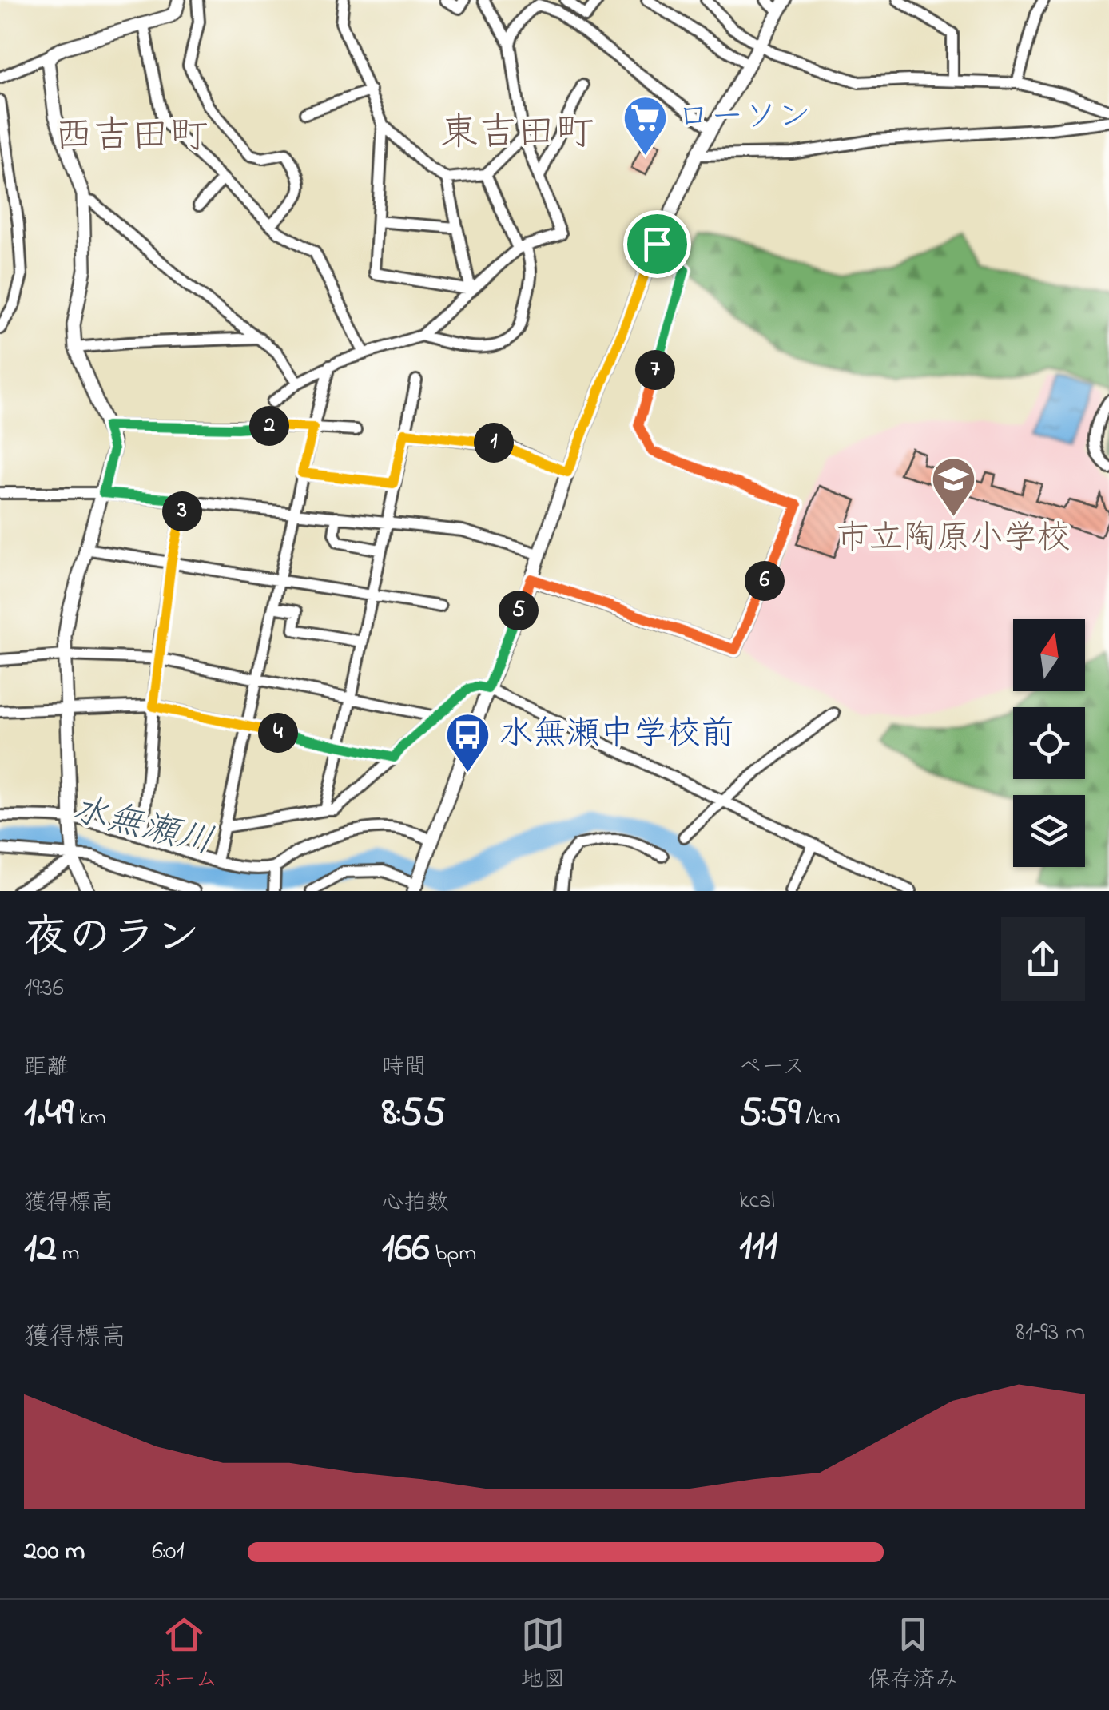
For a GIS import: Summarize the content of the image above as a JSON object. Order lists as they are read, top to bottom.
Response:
{
  "districts": ["東吉田町", "西吉田町"],
  "water": ["水無瀬川"],
  "places": {
    "supermarket": ["ローソン"],
    "school or university": ["市立陶原小学校"],
    "bus stop": ["水無瀬中学校前"]
  },
  "north": "top",
  "page": {
    "pins": [
      "7",
      "2",
      "1",
      "3",
      "6",
      "5",
      "4"
    ],
    "heading": ["夜のラン", "19:36"],
    "stats": [
      ["距離", "1.49 km"],
      ["時間", "8:55"],
      ["ペース", "5:59 /km"],
      ["獲得標高", "12 m"],
      ["心拍数", "166 bpm"],
      ["kcal", "111"]
    ],
    "chart": ["獲得標高", "81–93 m"],
    "list": [
      {
        "name": "200 m",
        "note": "6:01"
      }
    ],
    "tabs": ["ホーム", "地図", "保存済み"]
  }
}
